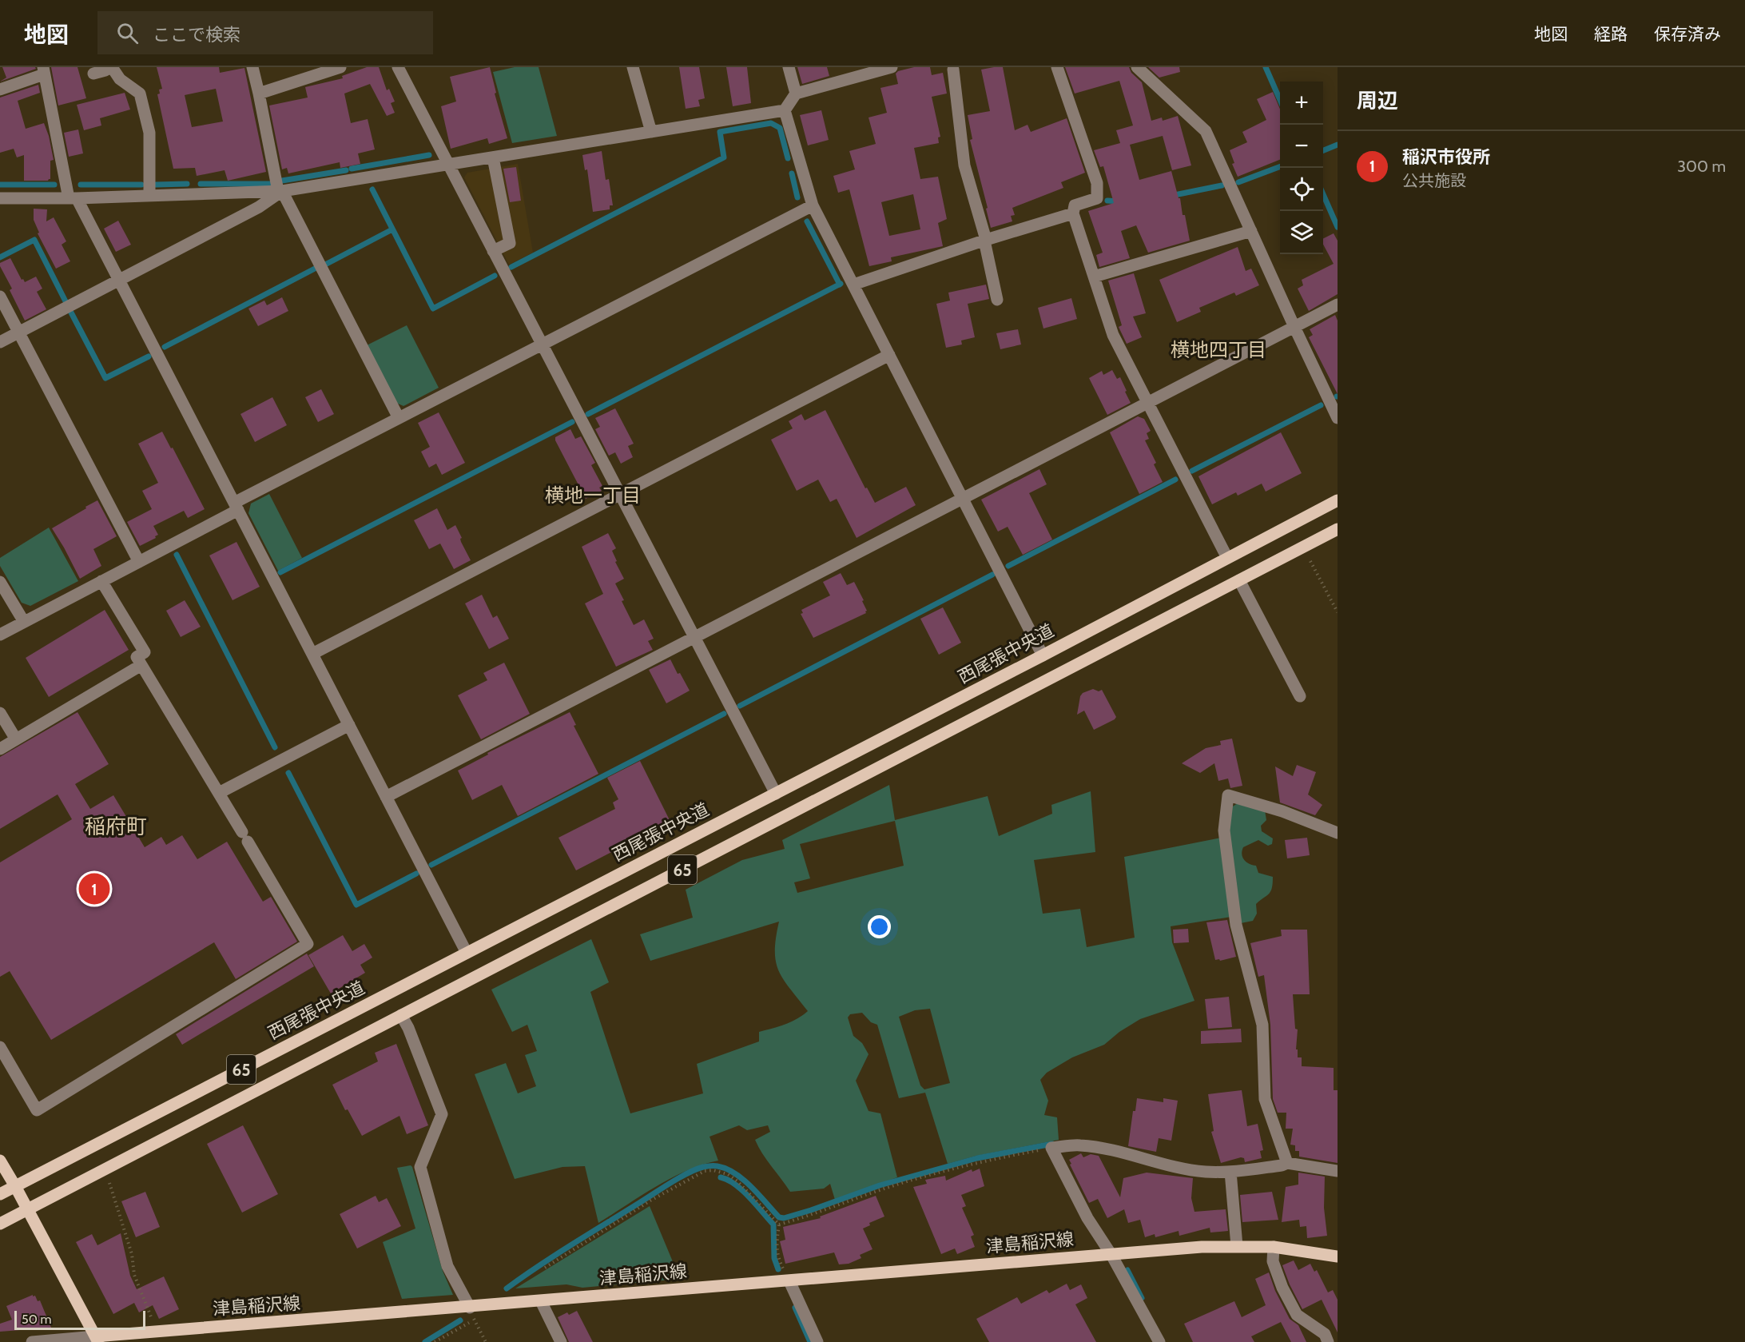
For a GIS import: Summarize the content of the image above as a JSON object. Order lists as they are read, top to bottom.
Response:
{
  "streets": {
    "main road": ["西尾張中央道", "65", "津島稲沢線"]
  },
  "districts": ["横地四丁目", "横地一丁目", "稲府町"],
  "scale_bar": "50 m",
  "page": {
    "header": "地図",
    "search": "ここで検索",
    "nav": ["地図", "経路", "保存済み"],
    "heading": "周辺",
    "map_buttons": ["+", "−"],
    "list": [
      {
        "mark": "1",
        "name": "稲沢市役所",
        "note": "公共施設",
        "value": "300 m"
      }
    ],
    "pins": "1",
    "scale": "50 m"
  }
}
